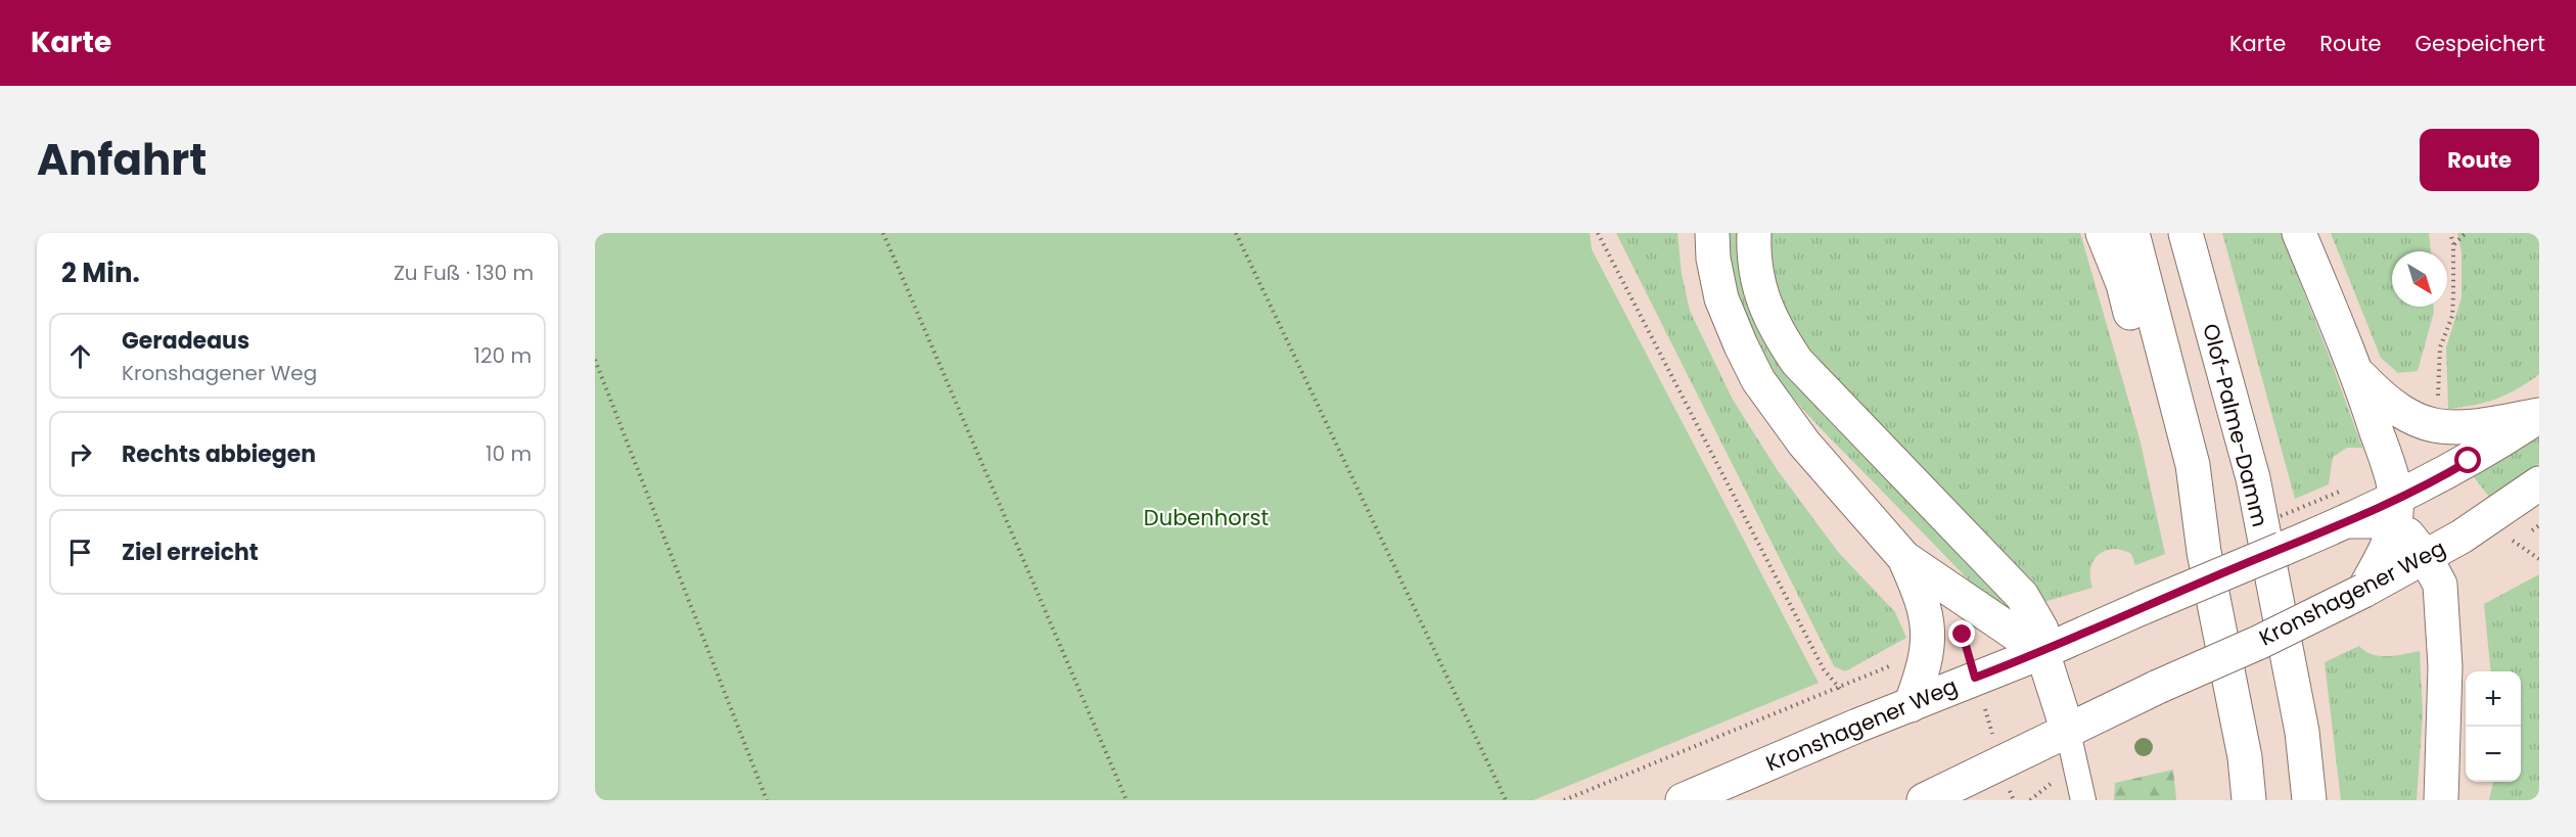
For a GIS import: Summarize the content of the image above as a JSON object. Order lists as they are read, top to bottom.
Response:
{
  "streets": {
    "main road": ["Olof-Palme-Damm", "Kronshagener Weg"]
  },
  "parks": ["Dubenhorst"],
  "north": "bottom right",
  "page": {
    "header": "Karte",
    "nav": ["Karte", "Route", "Gespeichert"],
    "title": "Anfahrt",
    "buttons": "Route",
    "heading": ["2 Min.", "Zu Fuß · 130 m"],
    "list": [
      ["Geradeaus", "Kronshagener Weg", "120 m"],
      ["Rechts abbiegen", "10 m"],
      "Ziel erreicht"
    ],
    "map_buttons": ["+", "−"]
  }
}
